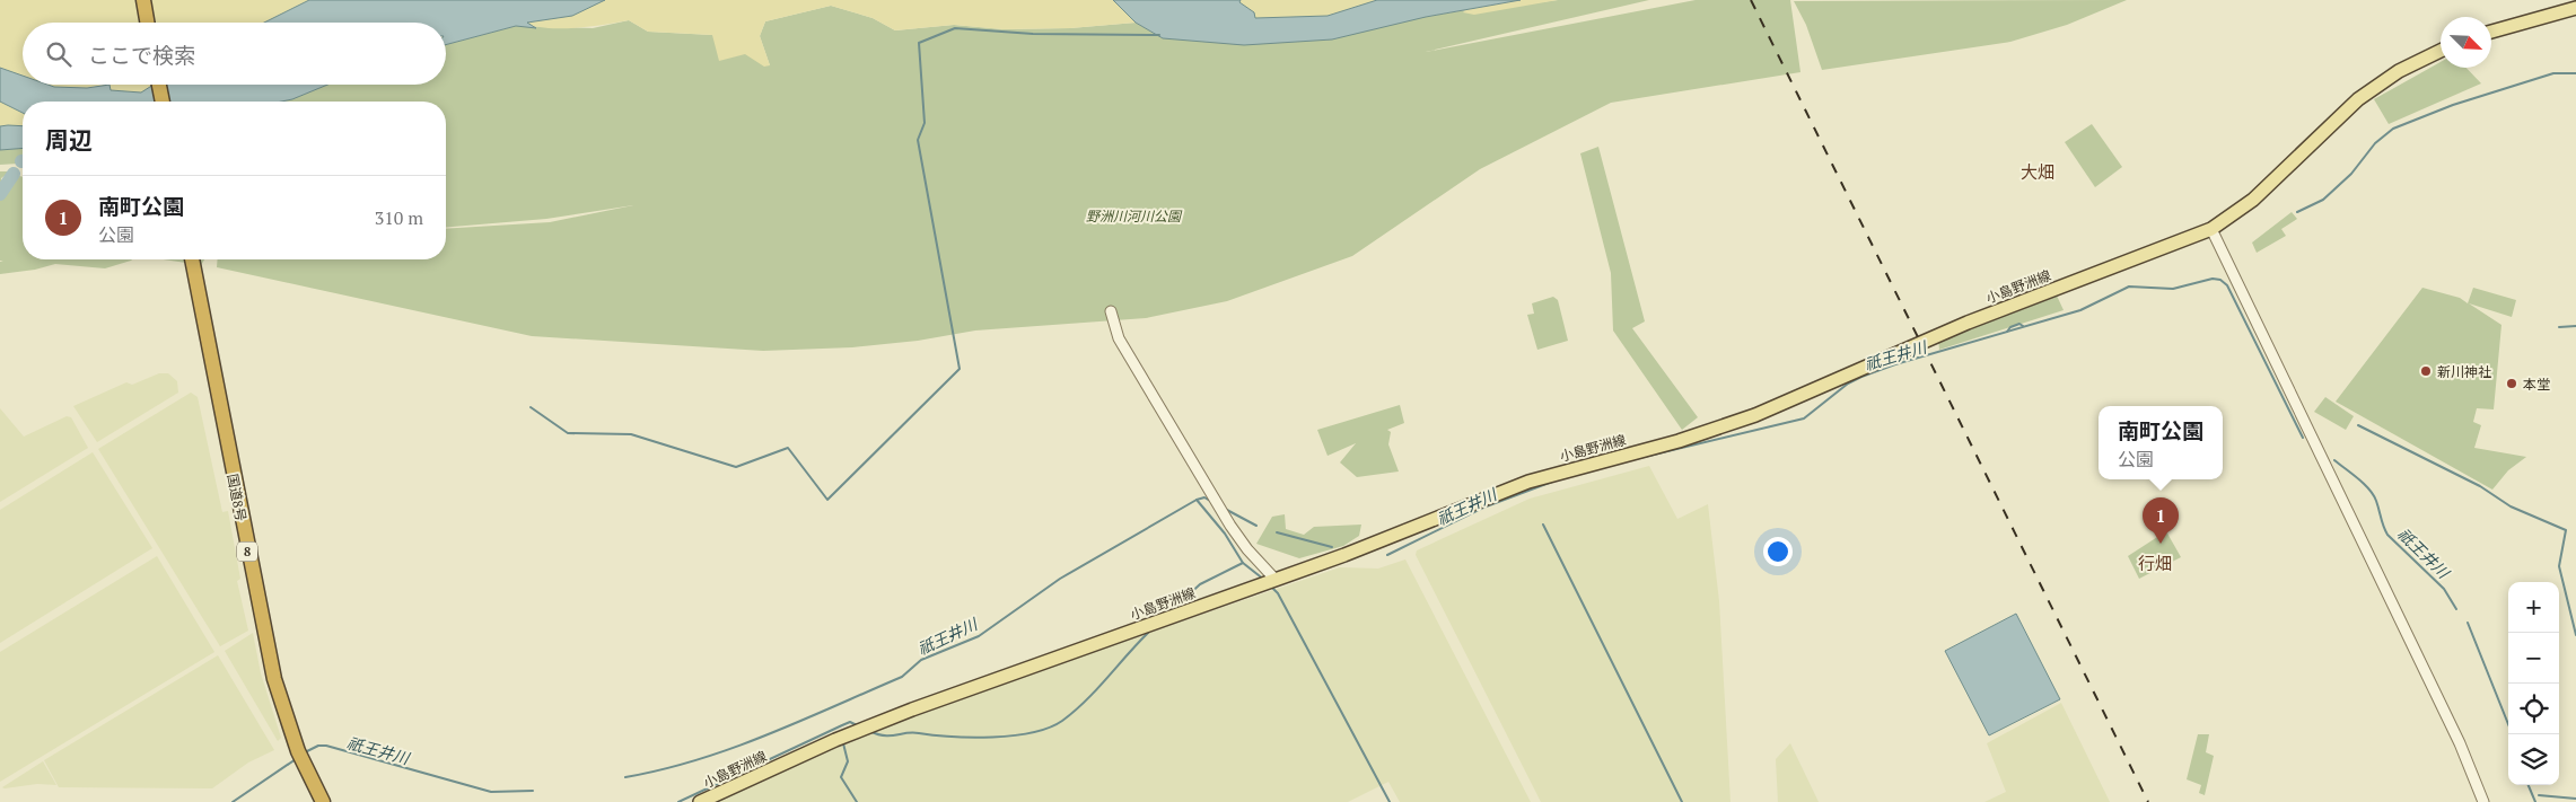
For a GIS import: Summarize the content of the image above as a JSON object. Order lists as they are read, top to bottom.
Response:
{
  "streets": {
    "highway": ["国道8号", "8"],
    "main road": ["小島野洲線"]
  },
  "districts": ["大畑", "行畑"],
  "water": ["祇王井川"],
  "parks": ["野洲川河川公園"],
  "places": ["新川神社", "本堂"],
  "north": "bottom right",
  "page": {
    "search": "ここで検索",
    "heading": "周辺",
    "list": [
      {
        "mark": "1",
        "name": "南町公園",
        "note": "公園",
        "value": "310 m"
      }
    ],
    "popup": ["南町公園", "公園"],
    "pins": "1",
    "map_buttons": ["+", "−"]
  }
}
